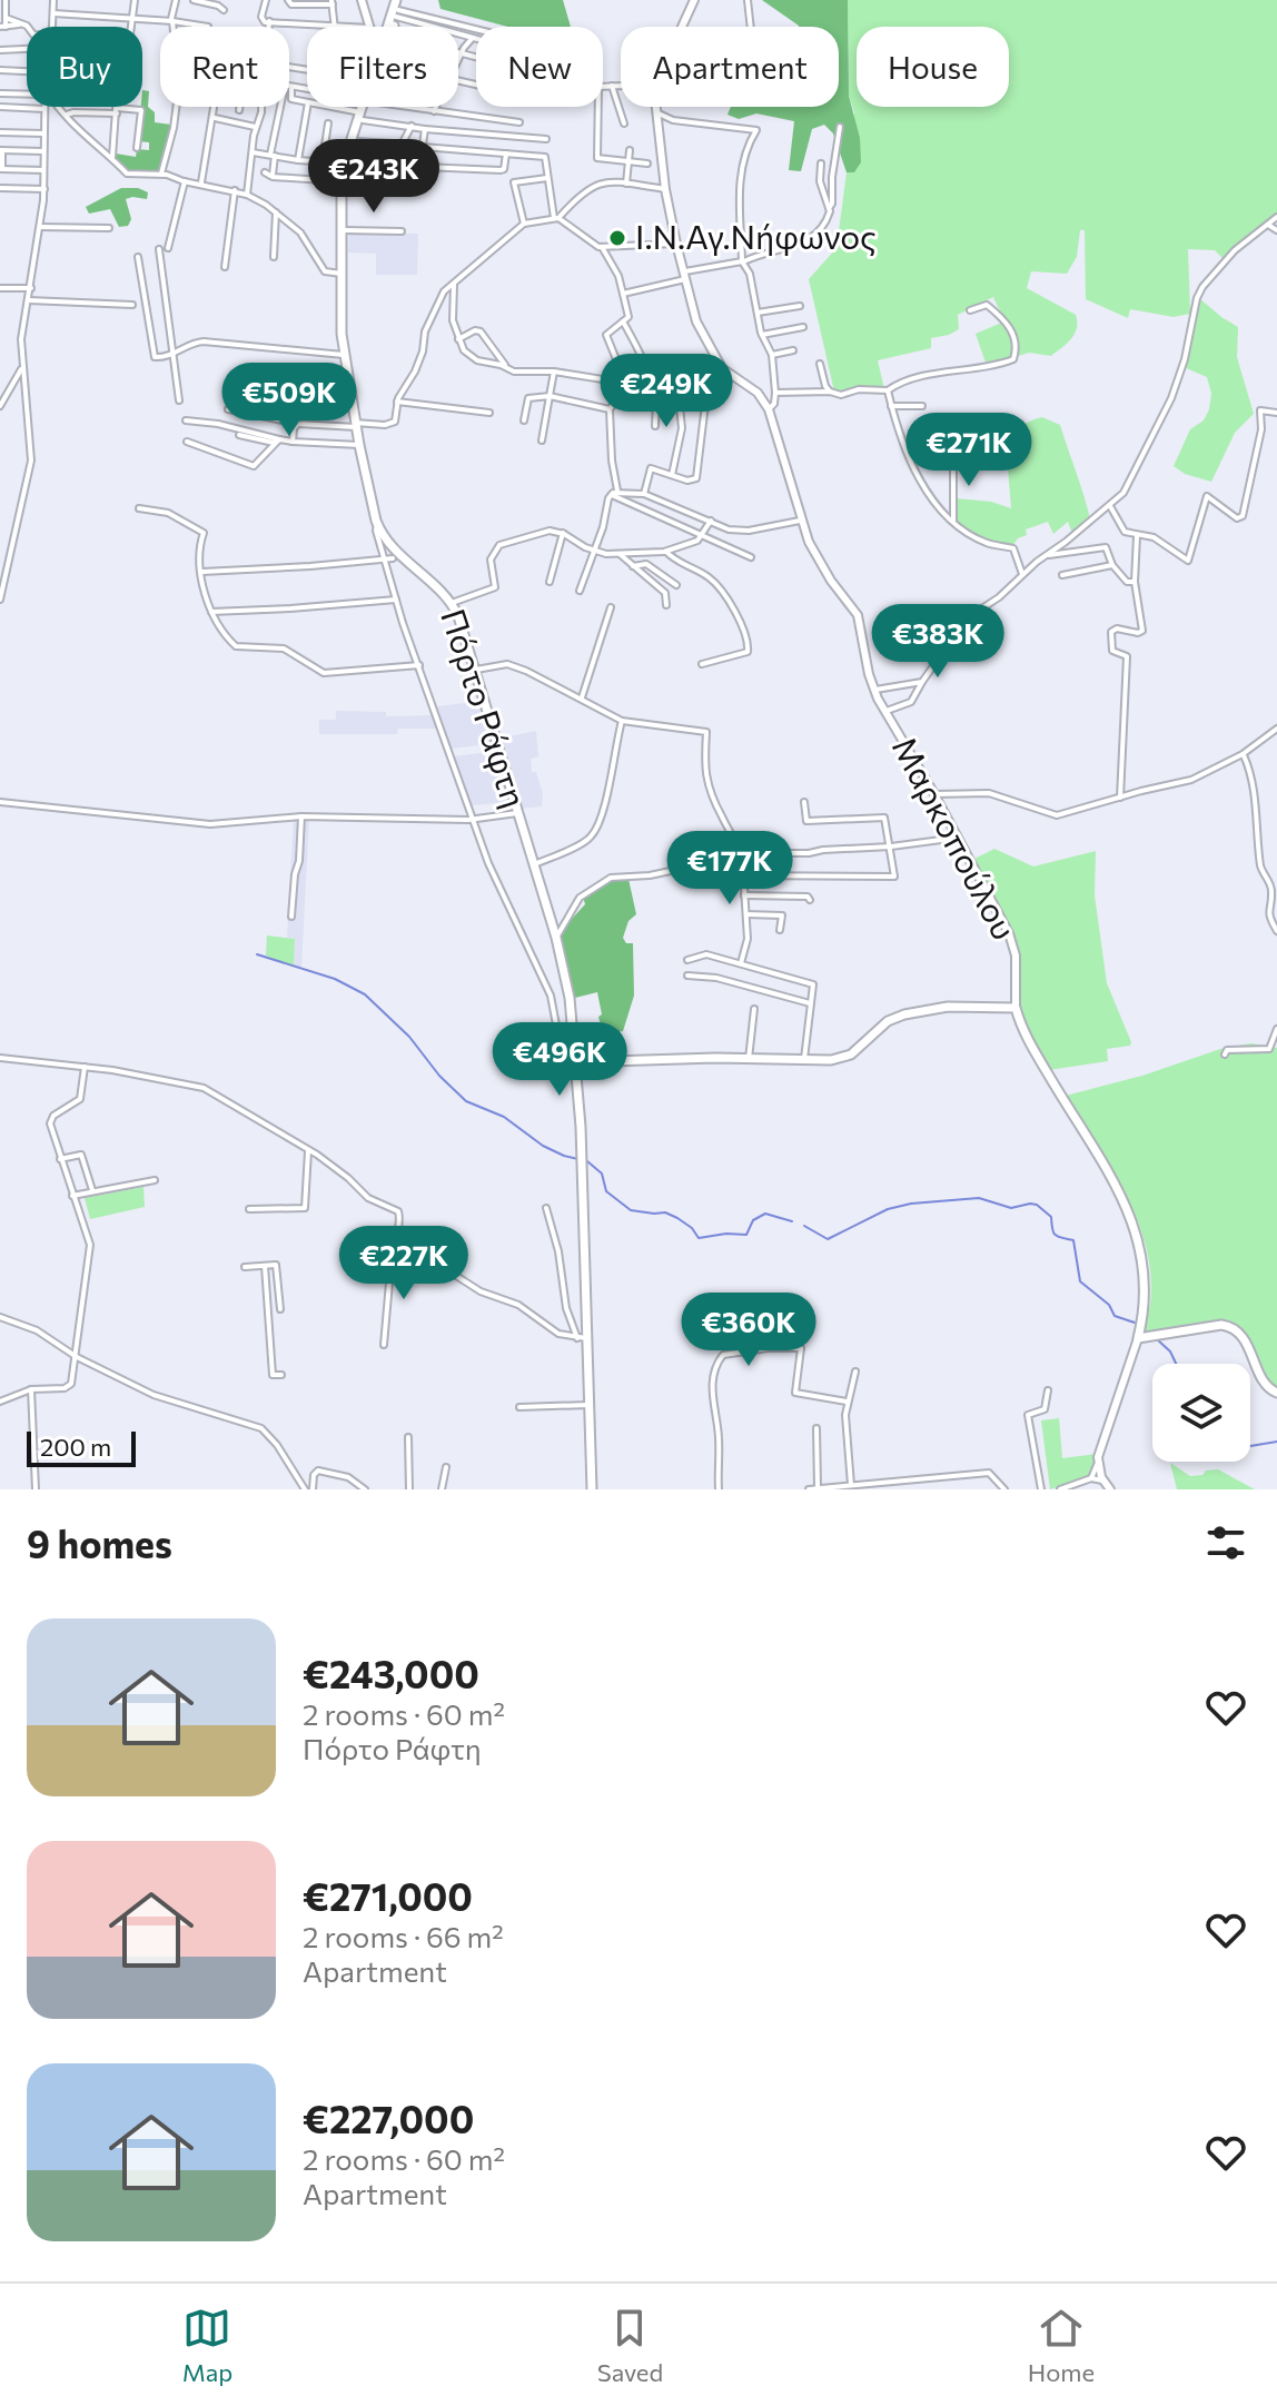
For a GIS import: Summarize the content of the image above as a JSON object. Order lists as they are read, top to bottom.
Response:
{
  "streets": {
    "main road": ["Πόρτο Ράφτη", "Μαρκοπούλου"]
  },
  "places": ["Ι.Ν.Αγ.Νήφωνος"],
  "scale_bar": "200 m",
  "page": {
    "chip": [
      "Buy",
      "Rent",
      "Filters",
      "New",
      "Apartment",
      "House"
    ],
    "price": [
      "€243K",
      "€249K",
      "€509K",
      "€271K",
      "€383K",
      "€177K",
      "€496K",
      "€227K",
      "€360K"
    ],
    "scale": "200 m",
    "heading": "9 homes",
    "list": [
      {
        "name": "€243,000",
        "note": "2 rooms · 60 m² · Πόρτο Ράφτη"
      },
      {
        "name": "€271,000",
        "note": "2 rooms · 66 m² · Apartment"
      },
      {
        "name": "€227,000",
        "note": "2 rooms · 60 m² · Apartment"
      }
    ],
    "tabs": ["Map", "Saved", "Home"]
  }
}
